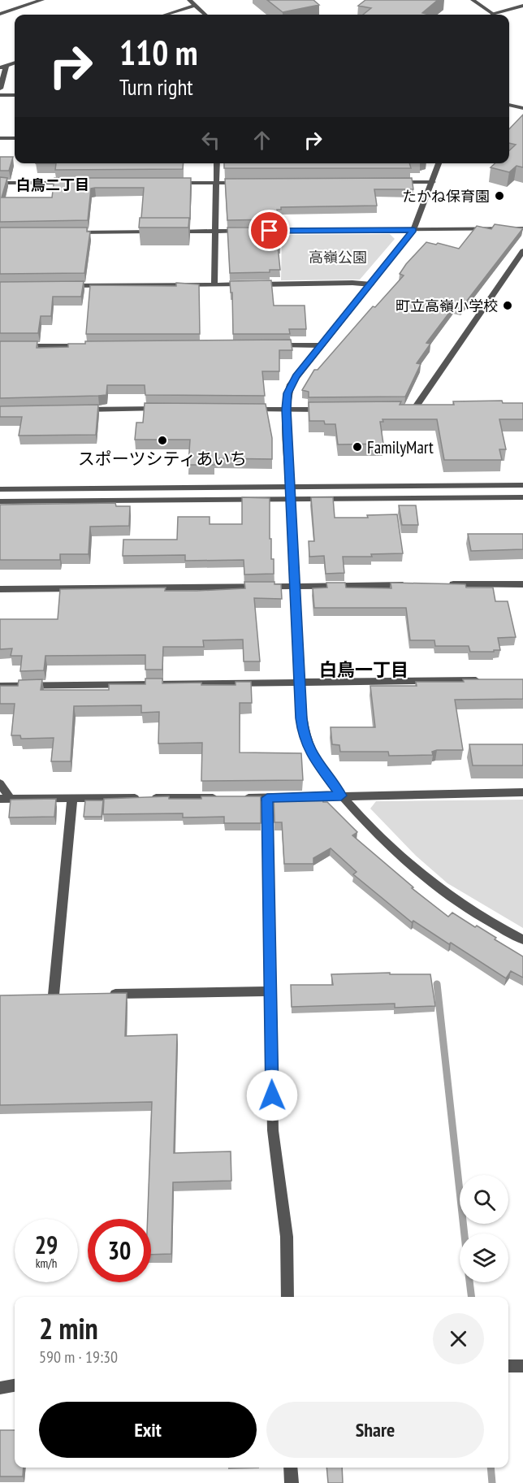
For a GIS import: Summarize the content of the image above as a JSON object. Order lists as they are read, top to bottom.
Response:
{
  "districts": ["白鳥二丁目", "白鳥一丁目"],
  "parks": ["高嶺公園"],
  "places": [
    "たかね保育園",
    "町立高嶺小学校",
    "スポーツシティあいち",
    "FamilyMart"
  ],
  "page": {
    "turn": ["110 m", "Turn right"],
    "speed": "29 km/h",
    "limit": "30",
    "heading": ["2 min", "590 m · 19:30"],
    "buttons": ["Exit", "Share"]
  }
}
